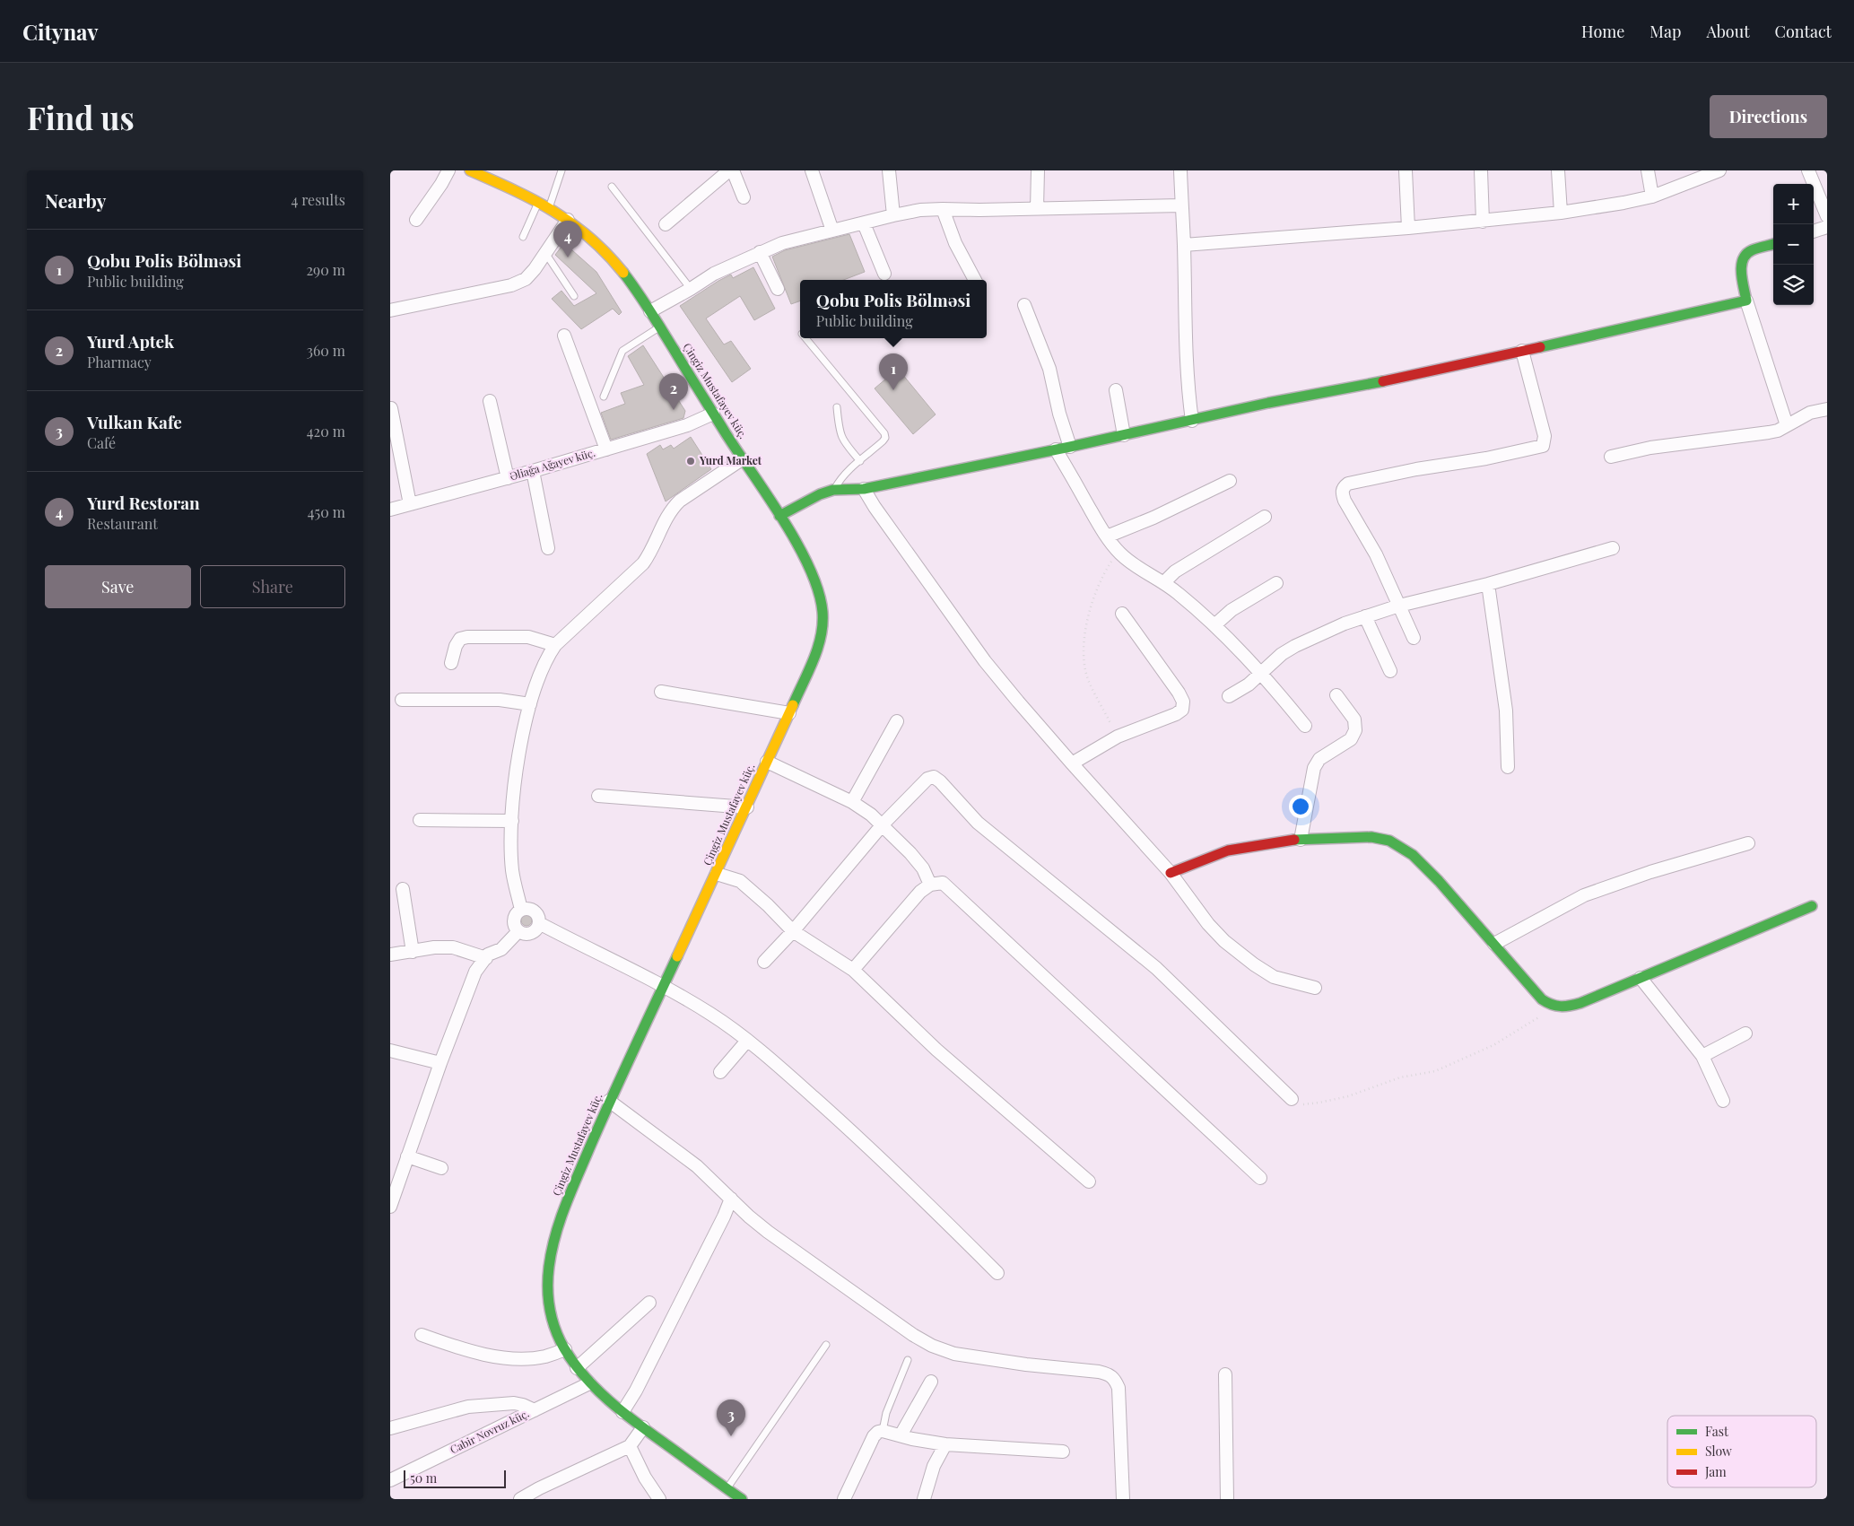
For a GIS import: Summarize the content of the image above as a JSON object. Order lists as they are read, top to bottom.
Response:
{
  "streets": {
    "street": ["Çingiz Mustafayev küç.", "Əliağa Ağayev küç.", "Cabir Novruz küç."]
  },
  "crossings": [
    ["Çingiz Mustafayev küç.", "Əliağa Ağayev küç."],
    ["Çingiz Mustafayev küç.", "Cabir Novruz küç."]
  ],
  "places": ["Yurd Market"],
  "legend": ["Fast", "Slow", "Jam"],
  "scale_bar": "50 m",
  "page": {
    "header": "Citynav",
    "nav": [
      "Home",
      "Map",
      "About",
      "Contact"
    ],
    "buttons": [
      "Directions",
      ["Save", "Share"]
    ],
    "title": "Find us",
    "heading": ["Nearby", "4 results"],
    "map_buttons": ["+", "−"],
    "pins": [
      "4",
      "1",
      "2",
      "3"
    ],
    "list": [
      {
        "mark": "1",
        "name": "Qobu Polis Bölməsi",
        "note": "Public building",
        "value": "290 m"
      },
      {
        "mark": "2",
        "name": "Yurd Aptek",
        "note": "Pharmacy",
        "value": "360 m"
      },
      {
        "mark": "3",
        "name": "Vulkan Kafe",
        "note": "Café",
        "value": "420 m"
      },
      {
        "mark": "4",
        "name": "Yurd Restoran",
        "note": "Restaurant",
        "value": "450 m"
      }
    ],
    "popup": ["Qobu Polis Bölməsi", "Public building"],
    "scale": "50 m"
  }
}
